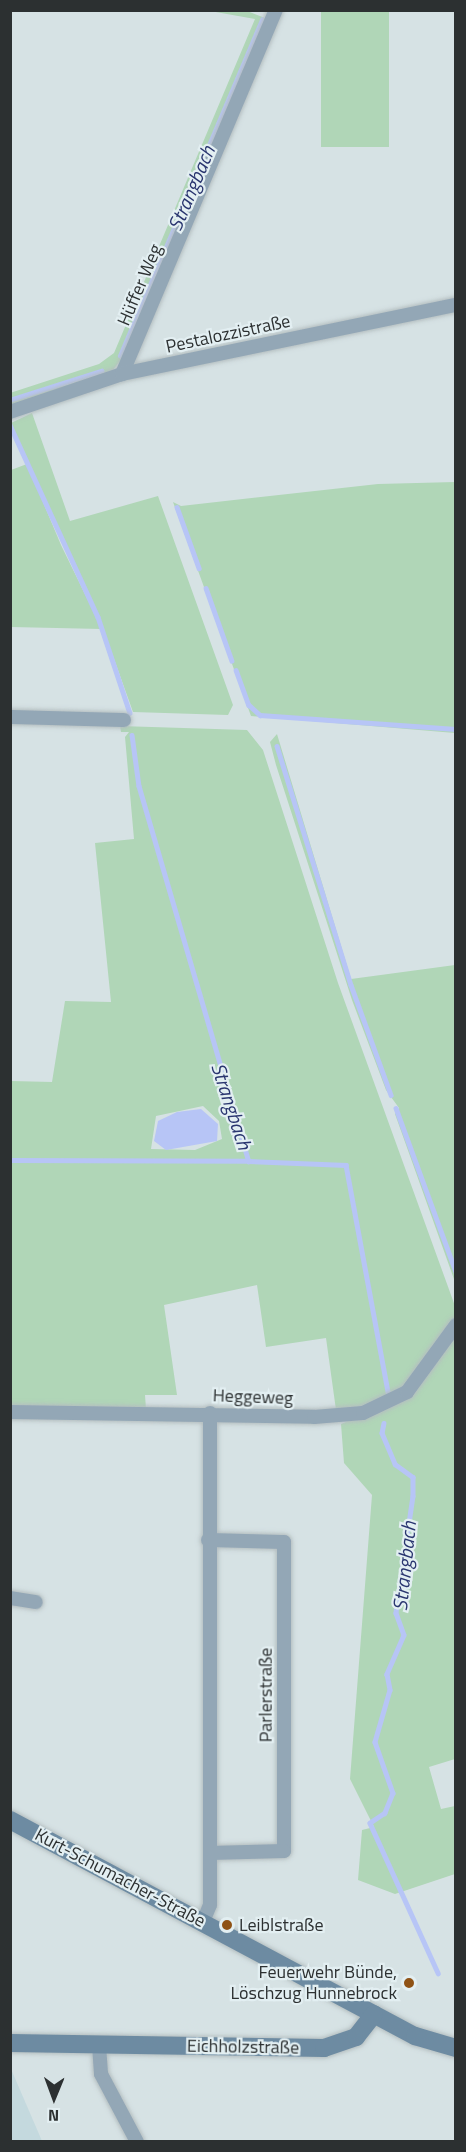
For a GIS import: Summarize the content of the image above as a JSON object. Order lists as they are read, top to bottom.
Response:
{
  "streets": {
    "street": [
      "Hüffer Weg",
      "Pestalozzistraße",
      "Heggeweg",
      "Parlerstraße",
      "Kurt-Schumacher-Straße",
      "Eichholzstraße"
    ]
  },
  "crossings": [
    ["Hüffer Weg", "Pestalozzistraße"],
    ["Kurt-Schumacher-Straße", "Eichholzstraße"]
  ],
  "water": ["Strangbach"],
  "places": ["Leiblstraße", "Feuerwehr Bünde, Löschzug Hunnebrock"],
  "north": "bottom"
}
